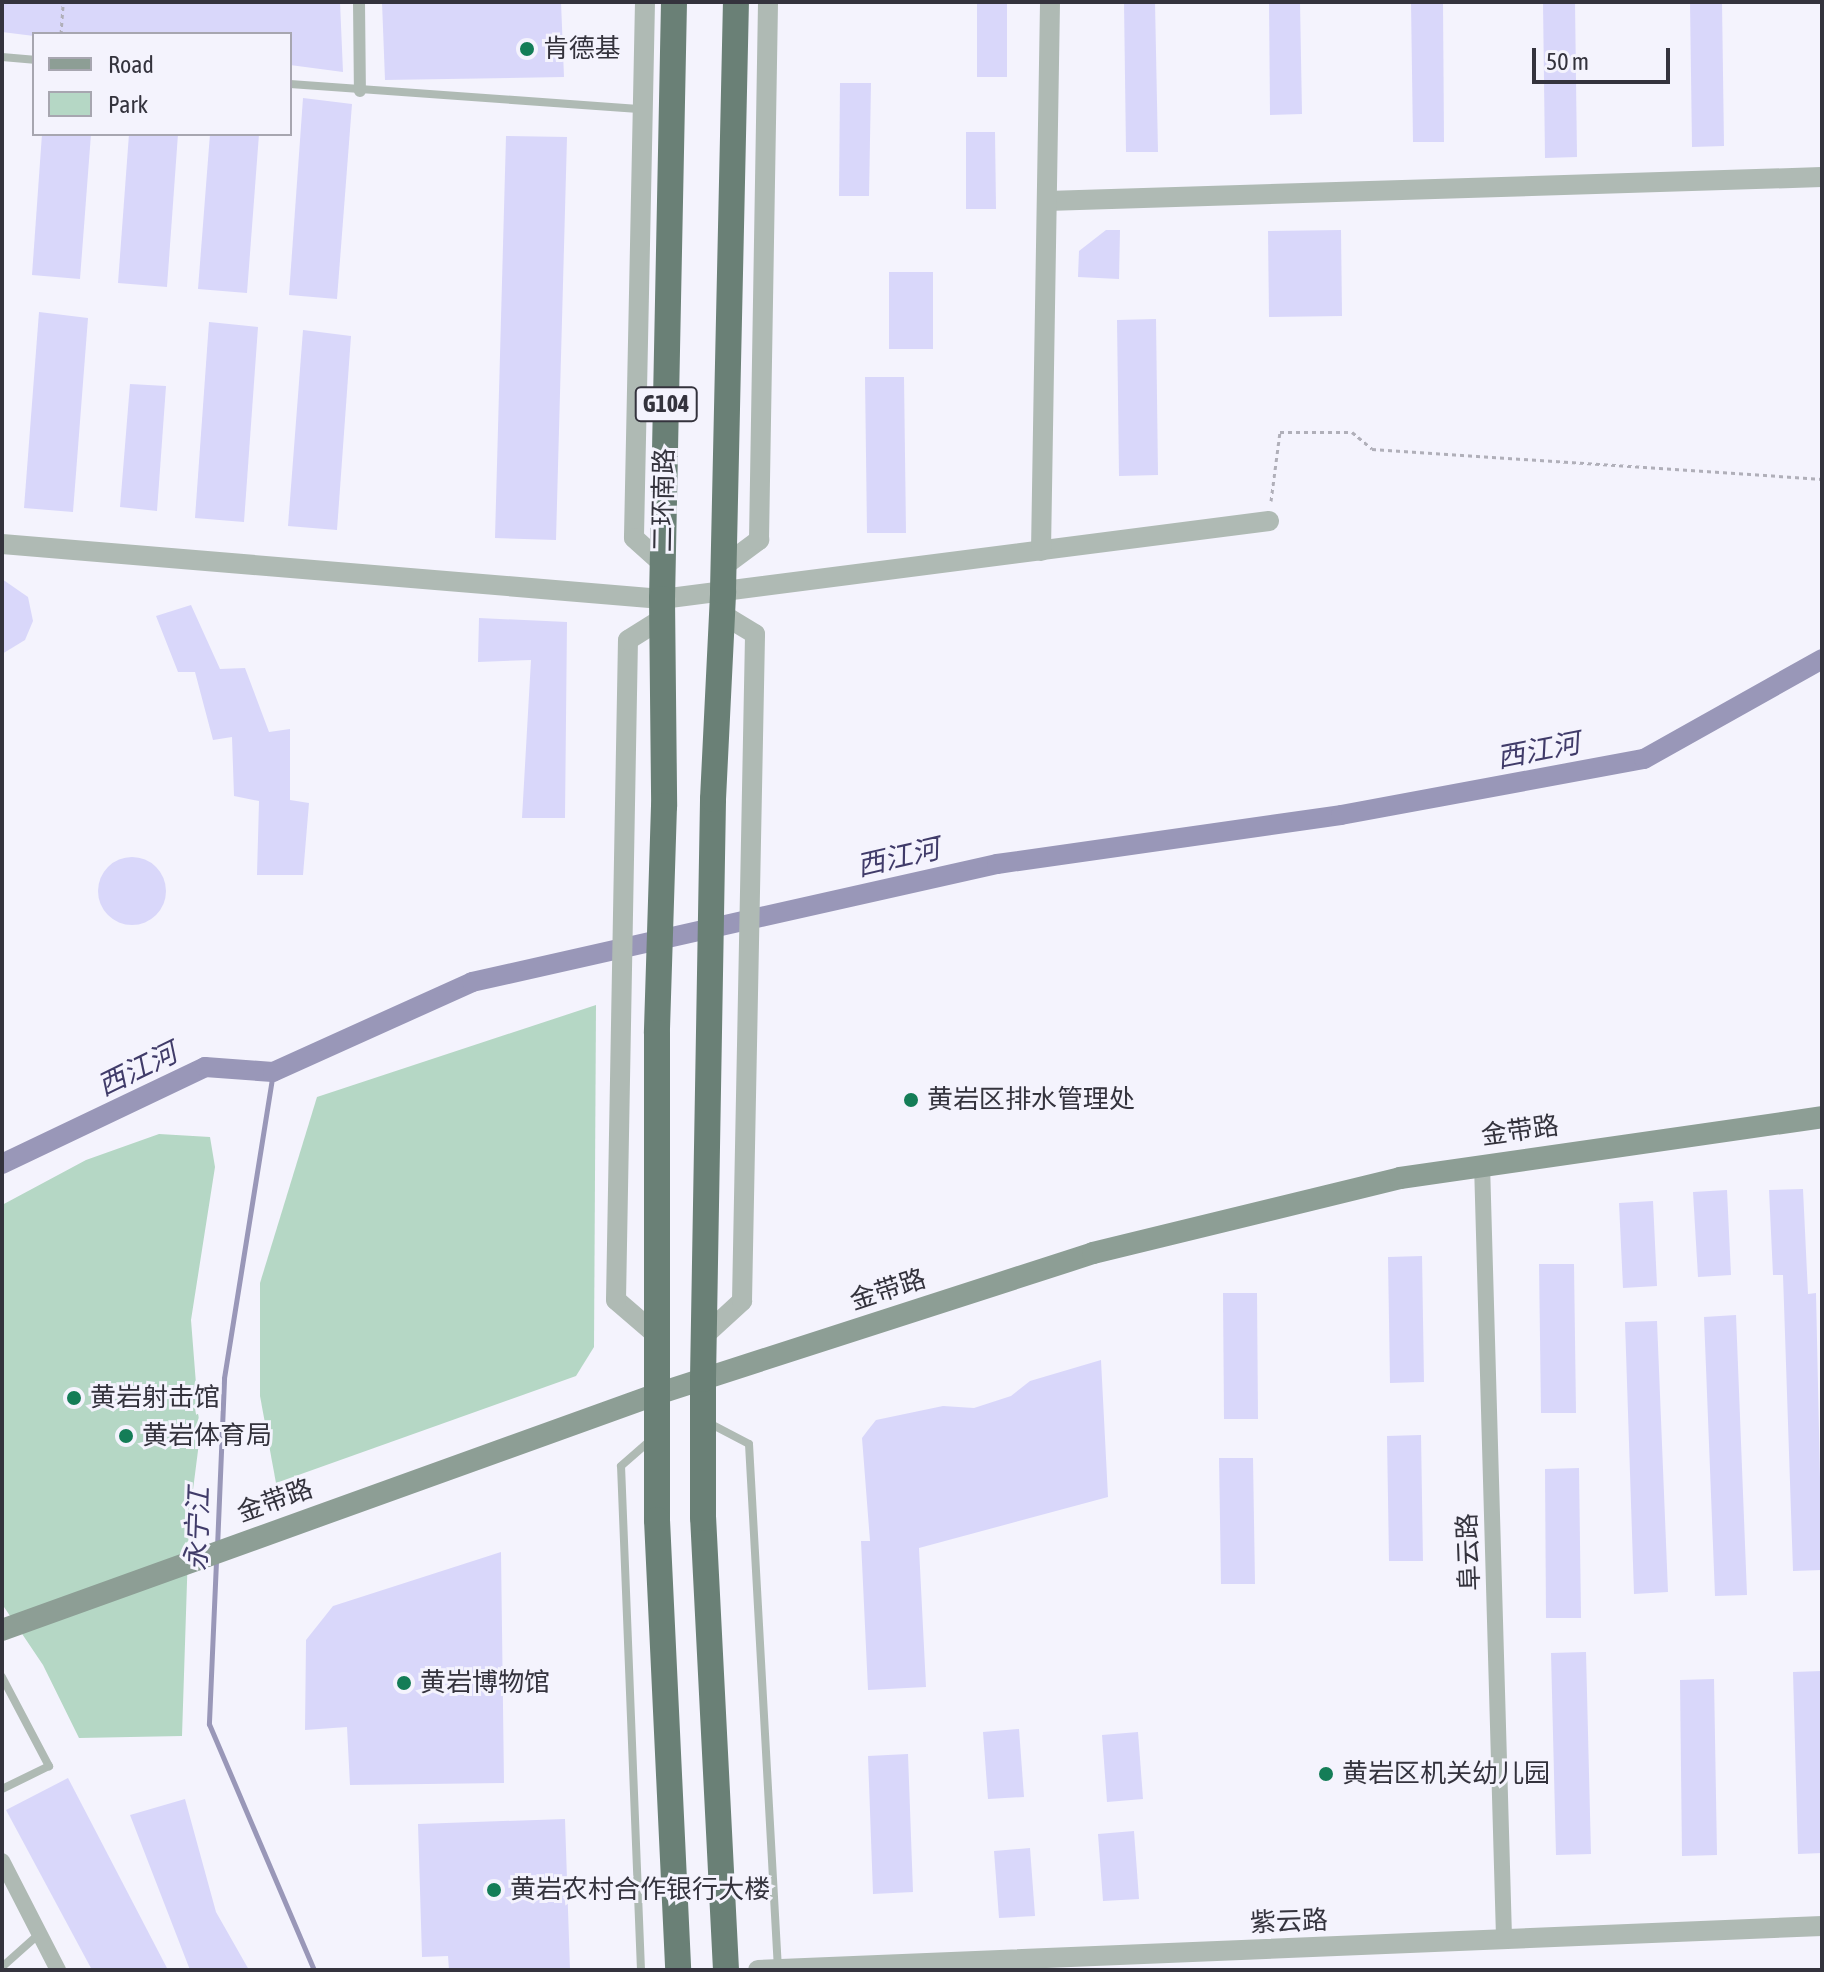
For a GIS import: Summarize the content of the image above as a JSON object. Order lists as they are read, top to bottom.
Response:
{
  "streets": {
    "highway": ["G104", "二环南路"],
    "main road": ["金带路"],
    "street": ["阜云路", "紫云路"]
  },
  "crossings": [
    ["二环南路", "金带路"],
    ["金带路", "阜云路"],
    ["阜云路", "紫云路"]
  ],
  "water": ["西江河", "永宁江"],
  "places": [
    "肯德基",
    "黄岩区排水管理处",
    "黄岩射击馆",
    "黄岩体育局",
    "黄岩博物馆",
    "黄岩区机关幼儿园",
    "黄岩农村合作银行大楼"
  ],
  "legend": ["Road", "Park"],
  "scale_bar": "50 m"
}
